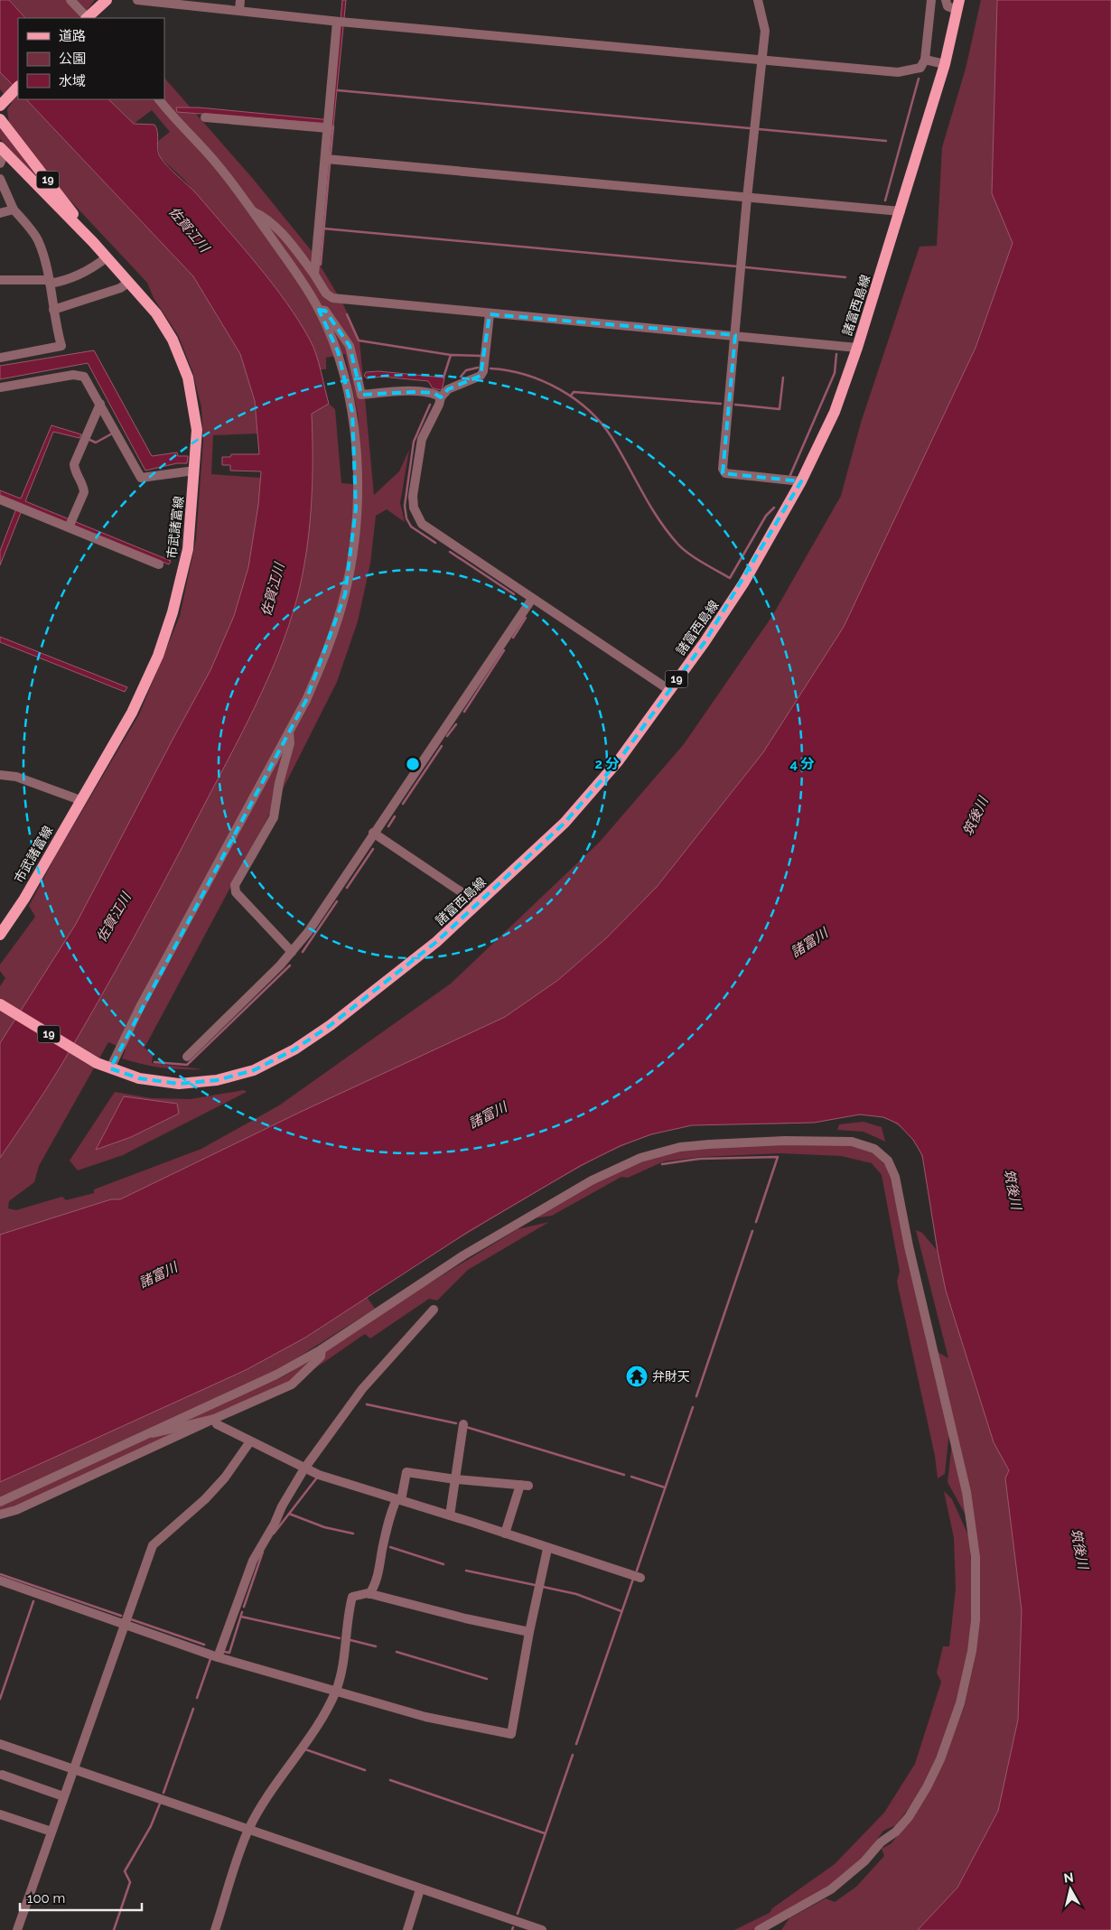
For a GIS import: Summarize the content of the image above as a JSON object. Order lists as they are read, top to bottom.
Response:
{
  "streets": {
    "main road": ["19", "諸富西島線", "市武諸富線"]
  },
  "crossings": [
    ["19", "市武諸富線"]
  ],
  "water": ["佐賀江川", "筑後川", "諸富川"],
  "places": {
    "temple": ["弁財天"]
  },
  "legend": ["道路", "公園", "水域"],
  "scale_bar": "100 m",
  "north": "top",
  "rings": ["2 分", "4 分"]
}
